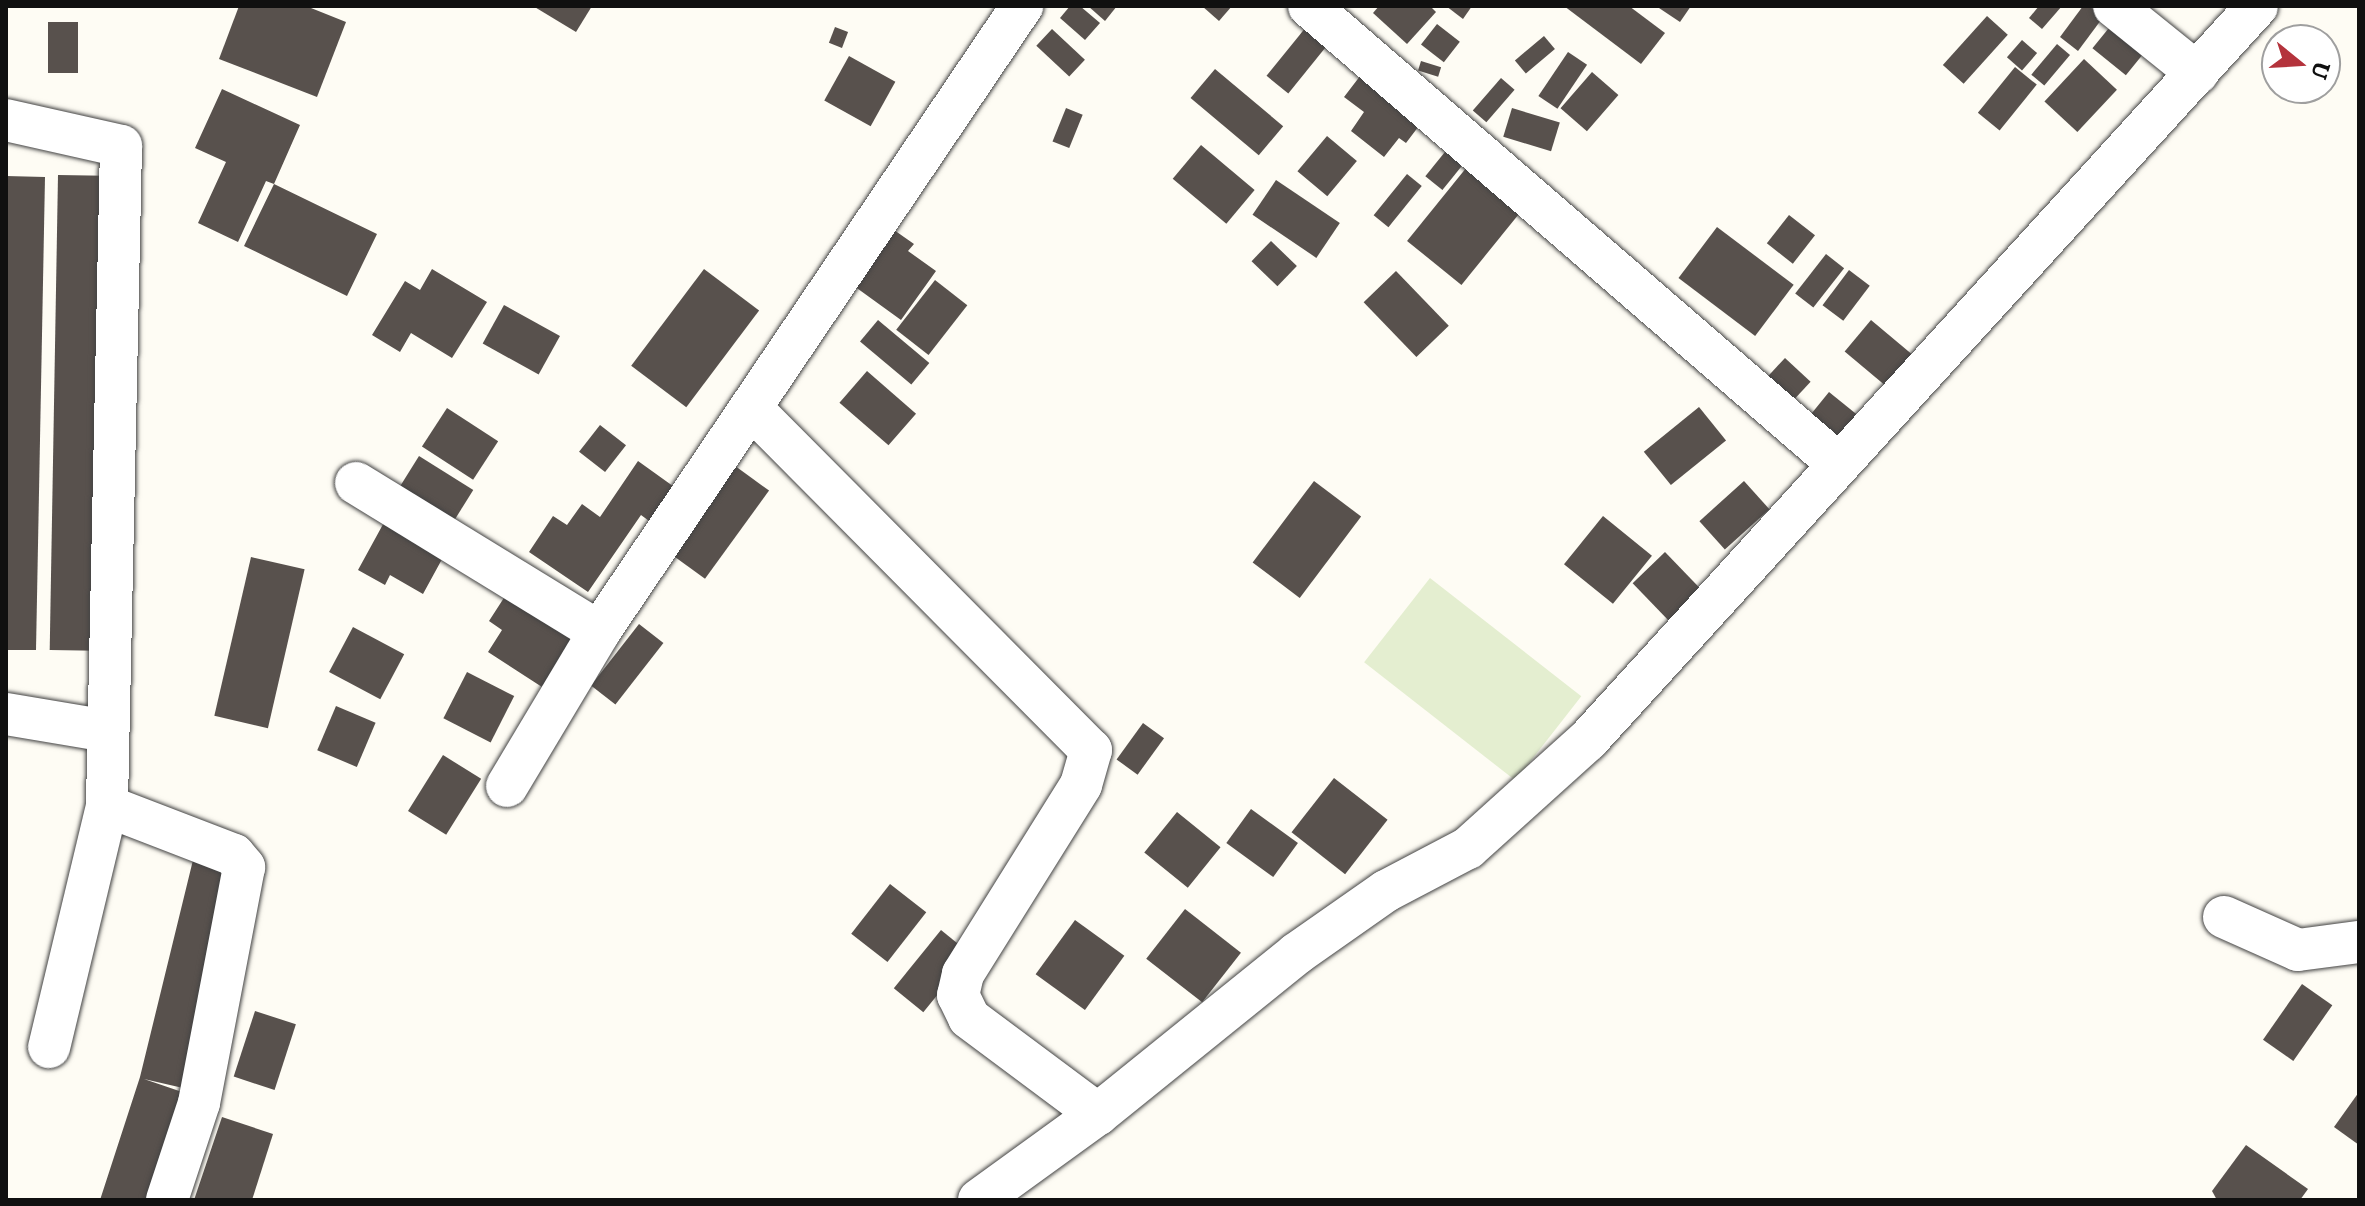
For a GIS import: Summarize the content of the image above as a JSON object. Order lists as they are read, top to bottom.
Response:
{
  "north": "right"
}
